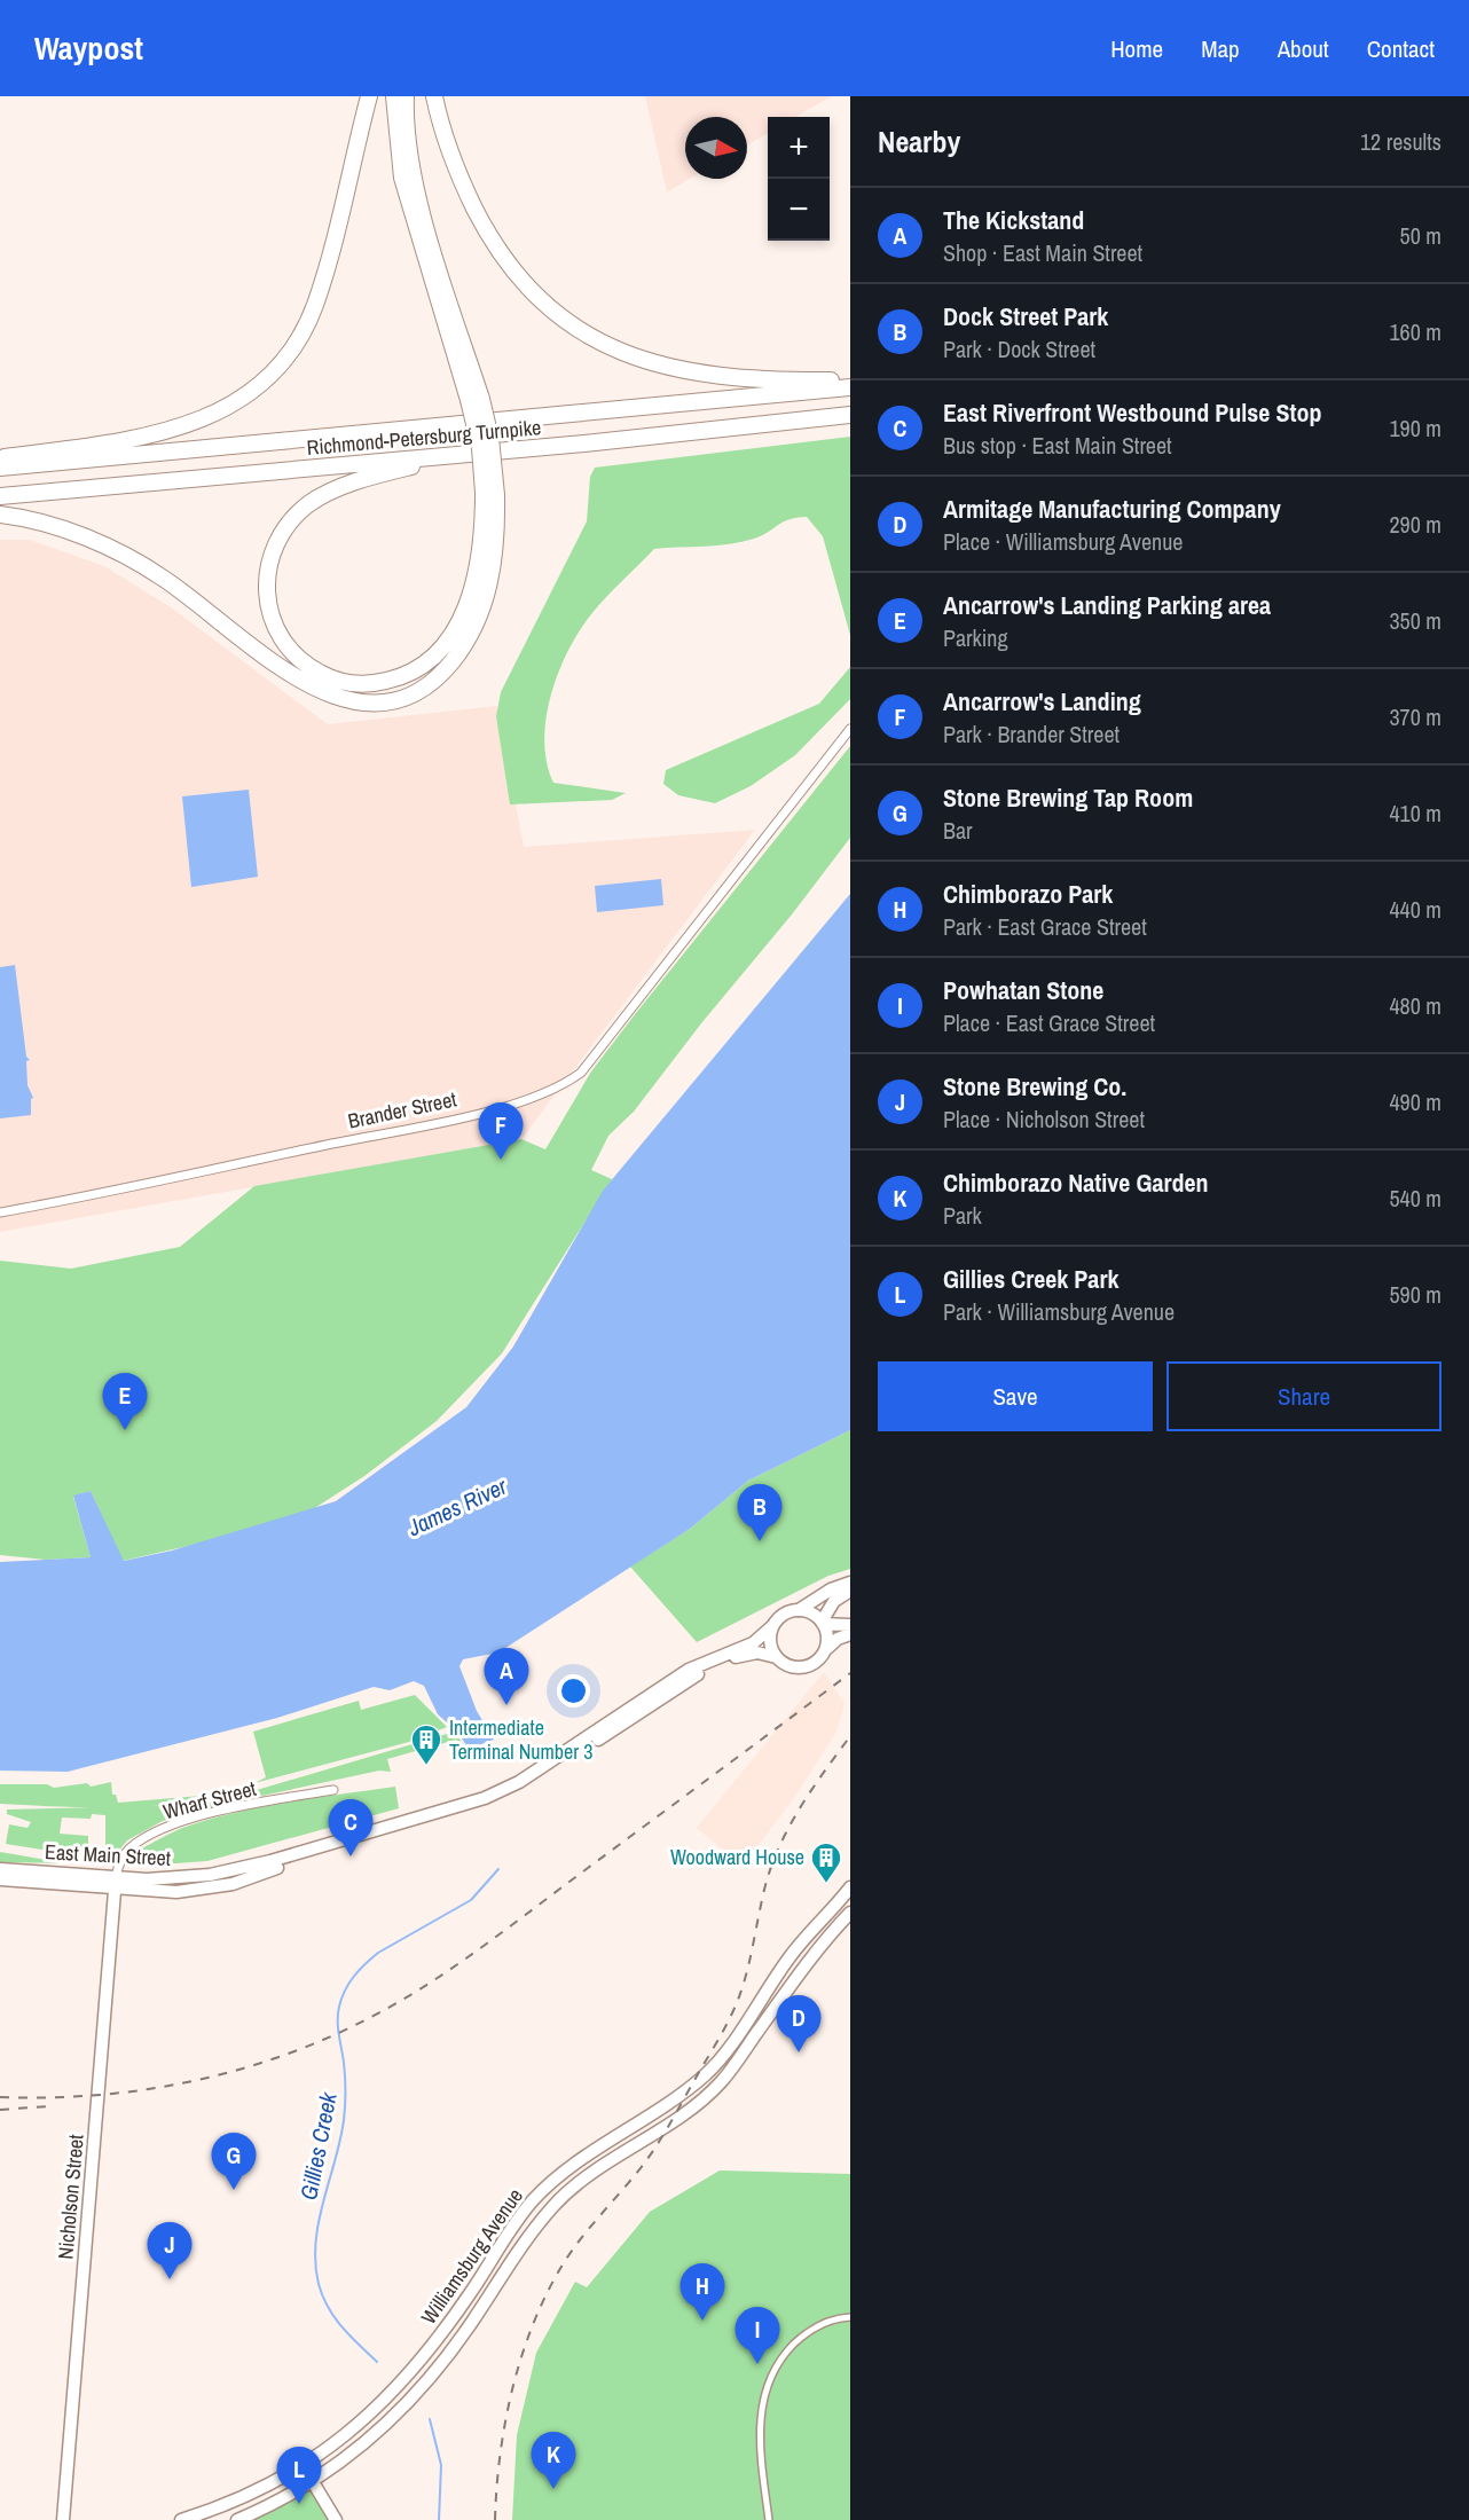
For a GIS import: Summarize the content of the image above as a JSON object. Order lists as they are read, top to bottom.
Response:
{
  "streets": {
    "highway": ["Richmond-Petersburg Turnpike"],
    "main road": ["East Main Street", "Nicholson Street", "Williamsburg Avenue"],
    "street": ["Brander Street", "Wharf Street"]
  },
  "crossings": [
    ["Wharf Street", "East Main Street"],
    ["Wharf Street", "Nicholson Street"],
    ["East Main Street", "Nicholson Street"]
  ],
  "water": ["James River", "Gillies Creek"],
  "places": {
    "building": ["Intermediate Terminal Number 3", "Woodward House"]
  },
  "north": "right",
  "page": {
    "header": "Waypost",
    "nav": [
      "Home",
      "Map",
      "About",
      "Contact"
    ],
    "heading": ["Nearby", "12 results"],
    "map_buttons": ["+", "−"],
    "list": [
      {
        "mark": "A",
        "name": "The Kickstand",
        "note": "Shop · East Main Street",
        "value": "50 m"
      },
      {
        "mark": "B",
        "name": "Dock Street Park",
        "note": "Park · Dock Street",
        "value": "160 m"
      },
      {
        "mark": "C",
        "name": "East Riverfront Westbound Pulse Stop",
        "note": "Bus stop · East Main Street",
        "value": "190 m"
      },
      {
        "mark": "D",
        "name": "Armitage Manufacturing Company",
        "note": "Place · Williamsburg Avenue",
        "value": "290 m"
      },
      {
        "mark": "E",
        "name": "Ancarrow's Landing Parking area",
        "note": "Parking",
        "value": "350 m"
      },
      {
        "mark": "F",
        "name": "Ancarrow's Landing",
        "note": "Park · Brander Street",
        "value": "370 m"
      },
      {
        "mark": "G",
        "name": "Stone Brewing Tap Room",
        "note": "Bar",
        "value": "410 m"
      },
      {
        "mark": "H",
        "name": "Chimborazo Park",
        "note": "Park · East Grace Street",
        "value": "440 m"
      },
      {
        "mark": "I",
        "name": "Powhatan Stone",
        "note": "Place · East Grace Street",
        "value": "480 m"
      },
      {
        "mark": "J",
        "name": "Stone Brewing Co.",
        "note": "Place · Nicholson Street",
        "value": "490 m"
      },
      {
        "mark": "K",
        "name": "Chimborazo Native Garden",
        "note": "Park",
        "value": "540 m"
      },
      {
        "mark": "L",
        "name": "Gillies Creek Park",
        "note": "Park · Williamsburg Avenue",
        "value": "590 m"
      }
    ],
    "pins": [
      "F",
      "E",
      "B",
      "A",
      "C",
      "D",
      "G",
      "J",
      "H",
      "I",
      "K",
      "L"
    ],
    "buttons": ["Save", "Share"]
  }
}
